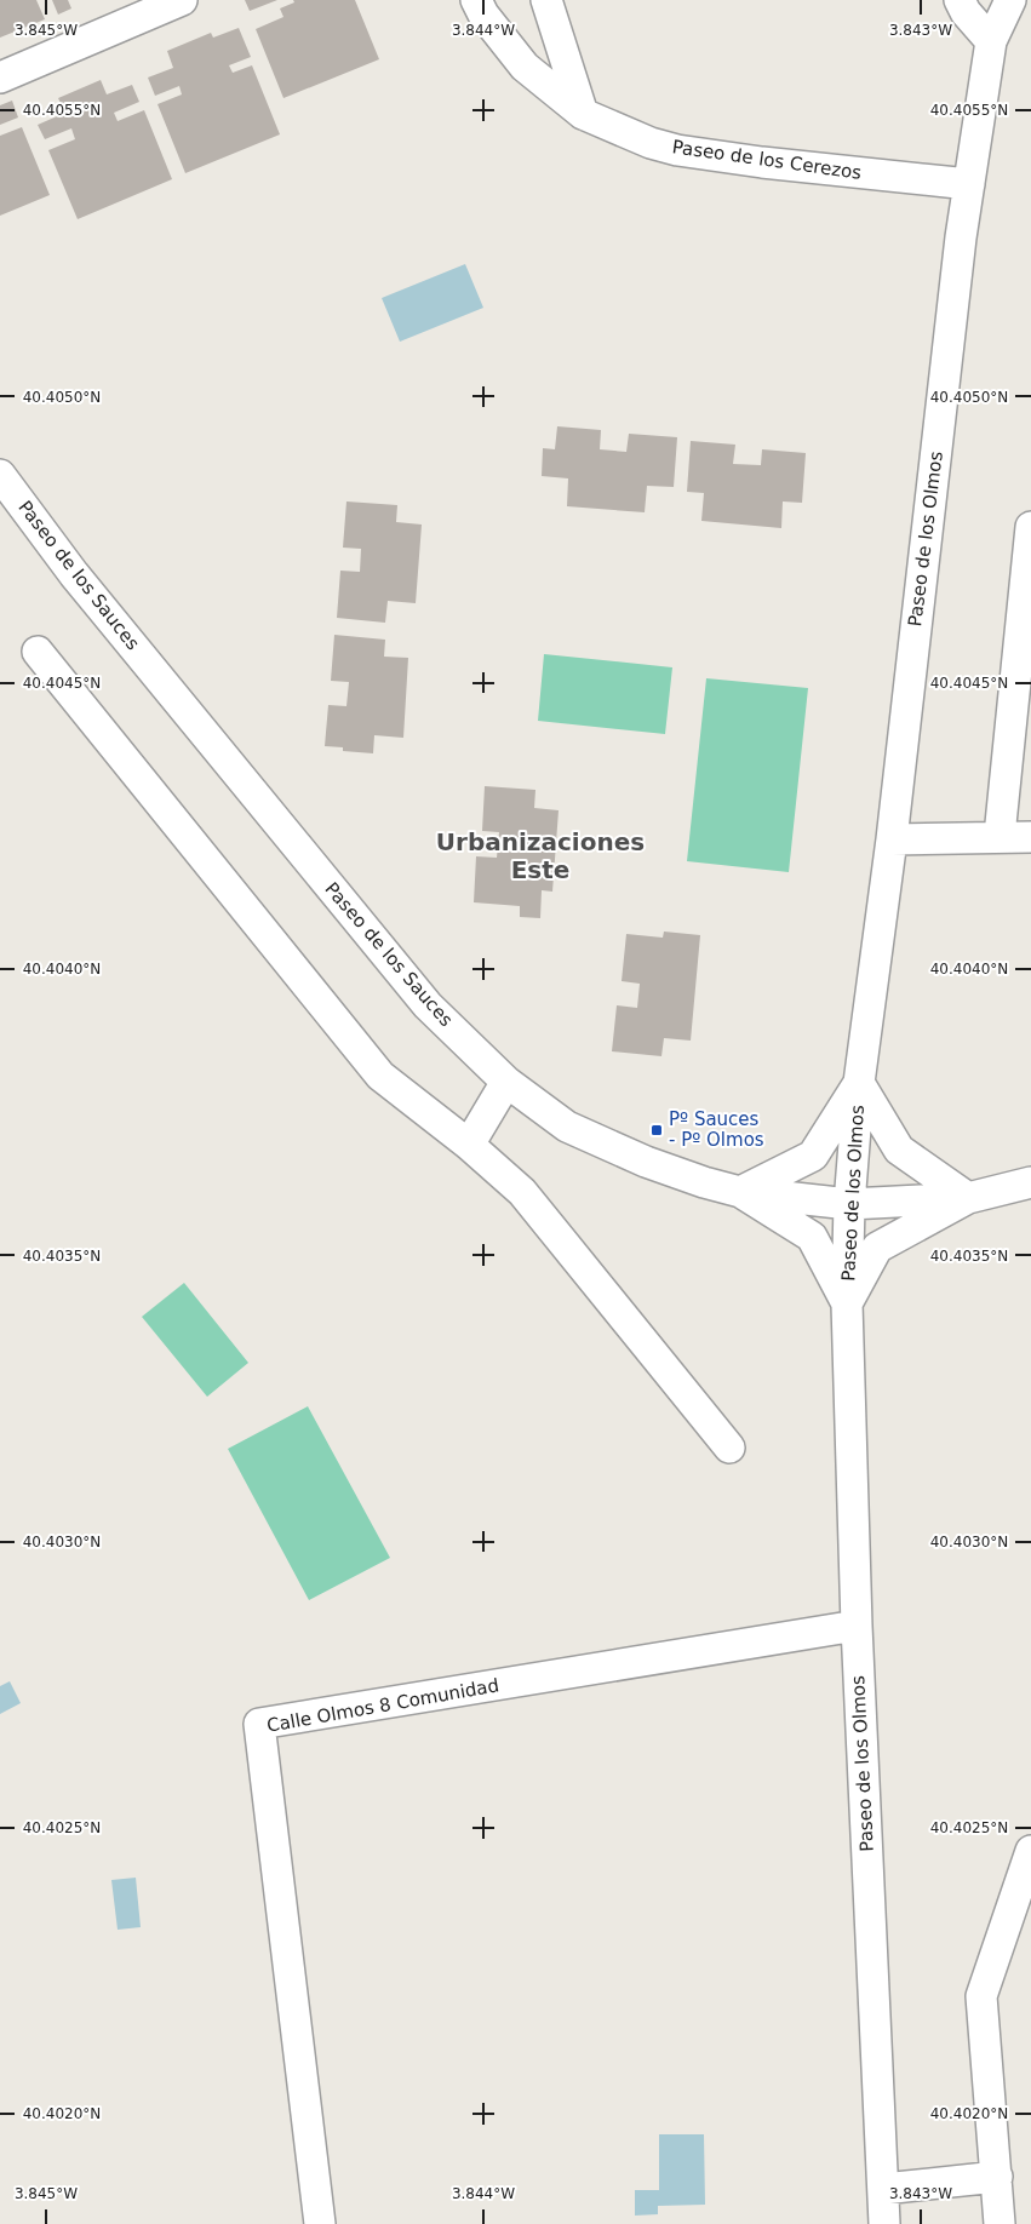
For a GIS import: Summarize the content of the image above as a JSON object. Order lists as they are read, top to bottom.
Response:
{
  "streets": {
    "street": [
      "Paseo de los Cerezos",
      "Paseo de los Olmos",
      "Paseo de los Sauces",
      "Calle Olmos 8 Comunidad"
    ]
  },
  "crossings": [
    ["Paseo de los Cerezos", "Paseo de los Olmos"],
    ["Paseo de los Olmos", "Paseo de los Sauces"],
    ["Paseo de los Olmos", "Calle Olmos 8 Comunidad"]
  ],
  "districts": ["Urbanizaciones Este"],
  "places": {
    "transit": ["Pº Sauces - Pº Olmos"]
  },
  "coordinates": [
    "3.845°W",
    "3.844°W",
    "3.843°W",
    "40.4055°N",
    "40.4050°N",
    "40.4045°N",
    "40.4040°N",
    "40.4035°N",
    "40.4030°N",
    "40.4025°N",
    "40.4020°N"
  ]
}
